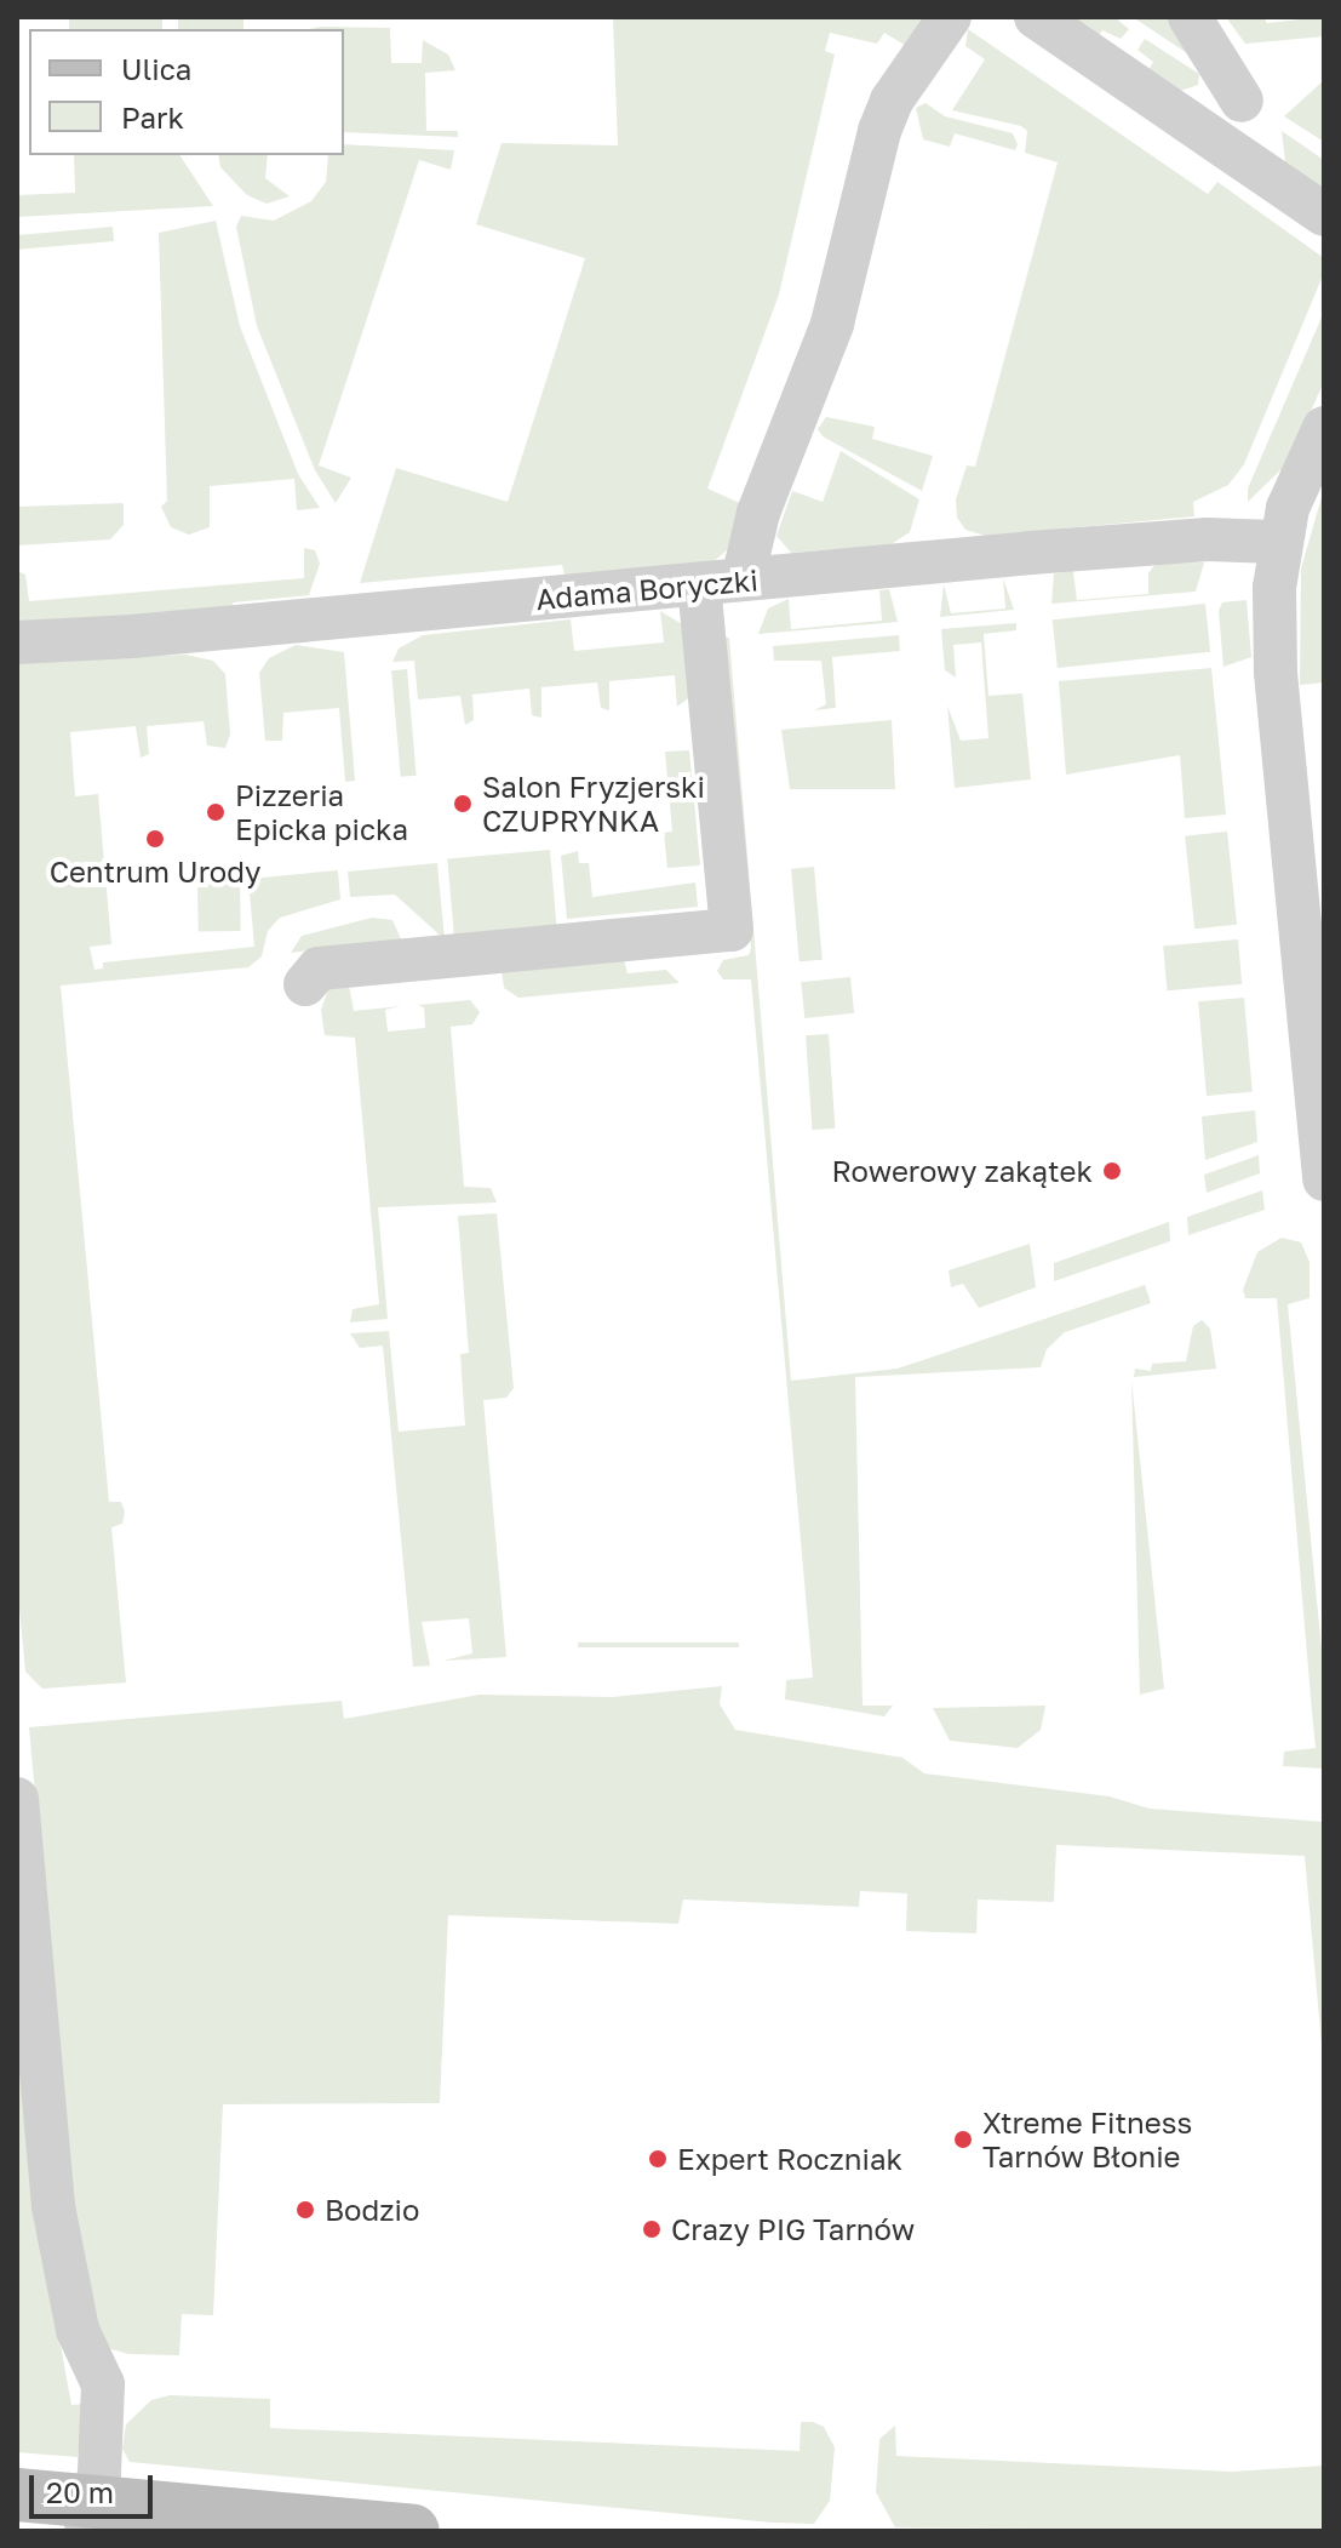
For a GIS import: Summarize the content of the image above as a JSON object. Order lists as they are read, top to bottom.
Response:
{
  "streets": {
    "street": ["Adama Boryczki"]
  },
  "places": [
    "Salon Fryzjerski CZUPRYNKA",
    "Pizzeria Epicka picka",
    "Centrum Urody",
    "Rowerowy zakątek",
    "Xtreme Fitness Tarnów Błonie",
    "Expert Roczniak",
    "Bodzio",
    "Crazy PIG Tarnów"
  ],
  "legend": ["Ulica", "Park"],
  "scale_bar": "20 m"
}
